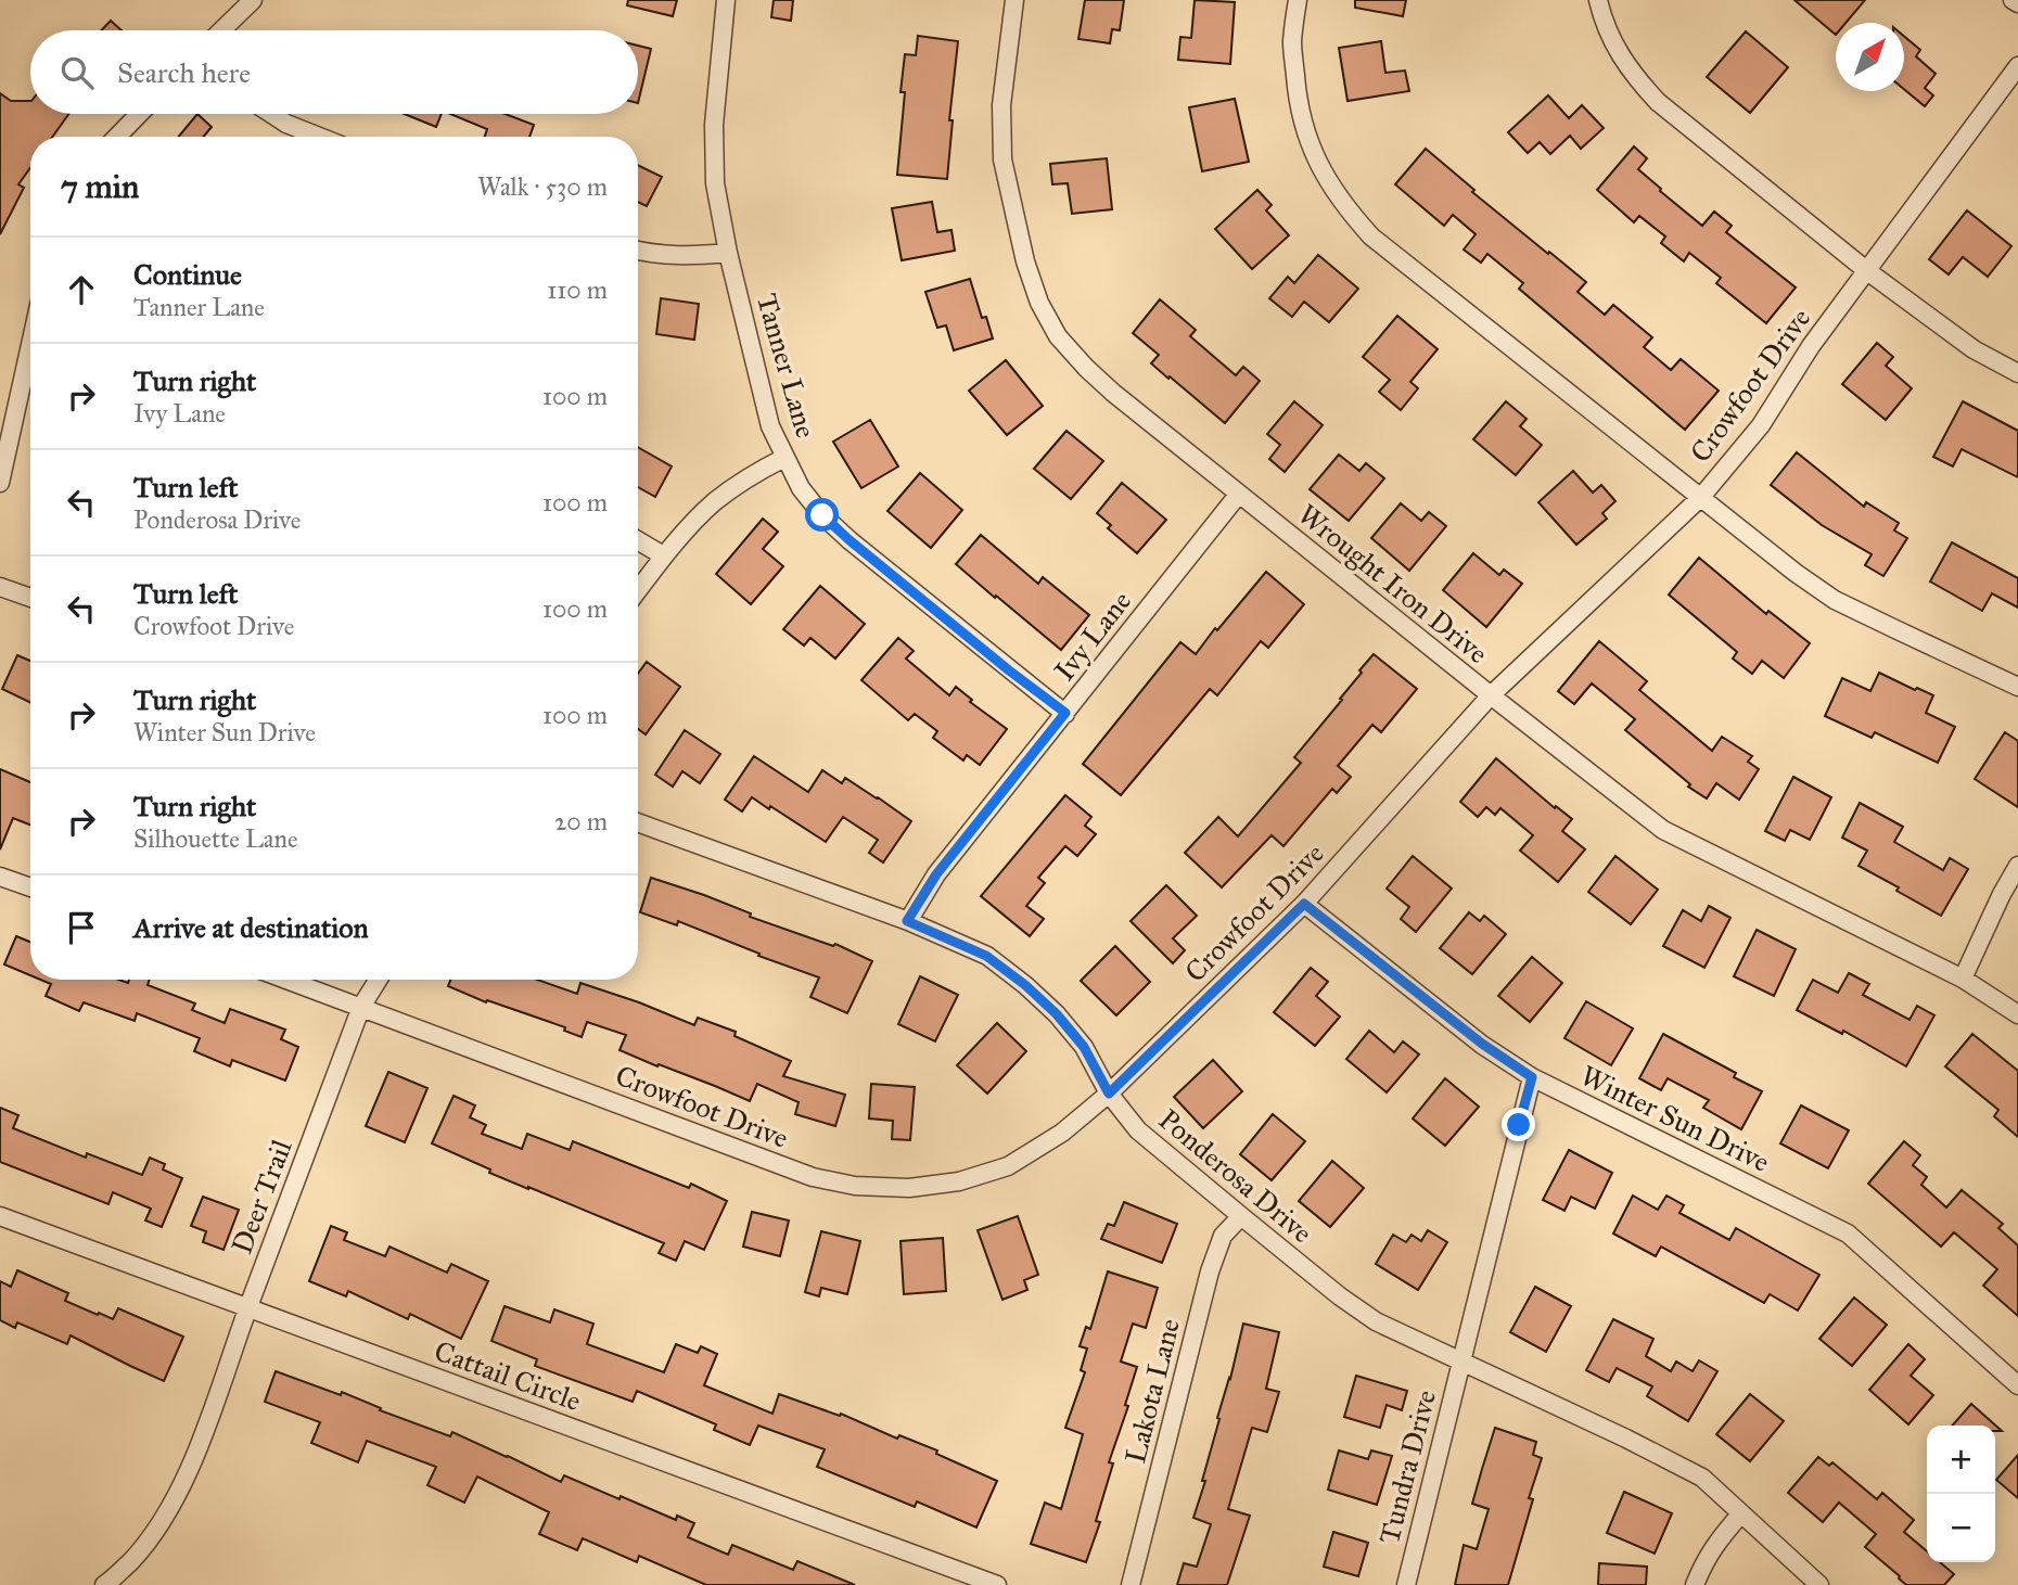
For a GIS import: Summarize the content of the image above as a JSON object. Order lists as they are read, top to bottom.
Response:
{
  "streets": {
    "street": [
      "Tanner Lane",
      "Crowfoot Drive",
      "Wrought Iron Drive",
      "Ivy Lane",
      "Winter Sun Drive",
      "Ponderosa Drive",
      "Deer Trail",
      "Cattail Circle",
      "Lakota Lane",
      "Tundra Drive"
    ]
  },
  "crossings": [
    ["Tanner Lane", "Ivy Lane"],
    ["Crowfoot Drive", "Wrought Iron Drive"],
    ["Crowfoot Drive", "Winter Sun Drive"],
    ["Crowfoot Drive", "Ponderosa Drive"],
    ["Crowfoot Drive", "Deer Trail"],
    ["Wrought Iron Drive", "Ivy Lane"],
    ["Ivy Lane", "Ponderosa Drive"],
    ["Winter Sun Drive", "Tundra Drive"],
    ["Ponderosa Drive", "Lakota Lane"],
    ["Ponderosa Drive", "Tundra Drive"],
    ["Deer Trail", "Cattail Circle"]
  ],
  "north": "top right",
  "page": {
    "search": "Search here",
    "heading": ["7 min", "Walk · 530 m"],
    "list": [
      ["Continue", "Tanner Lane", "110 m"],
      ["Turn right", "Ivy Lane", "100 m"],
      ["Turn left", "Ponderosa Drive", "100 m"],
      ["Turn left", "Crowfoot Drive", "100 m"],
      ["Turn right", "Winter Sun Drive", "100 m"],
      ["Turn right", "Silhouette Lane", "20 m"],
      "Arrive at destination"
    ],
    "map_buttons": ["+", "−"]
  }
}
